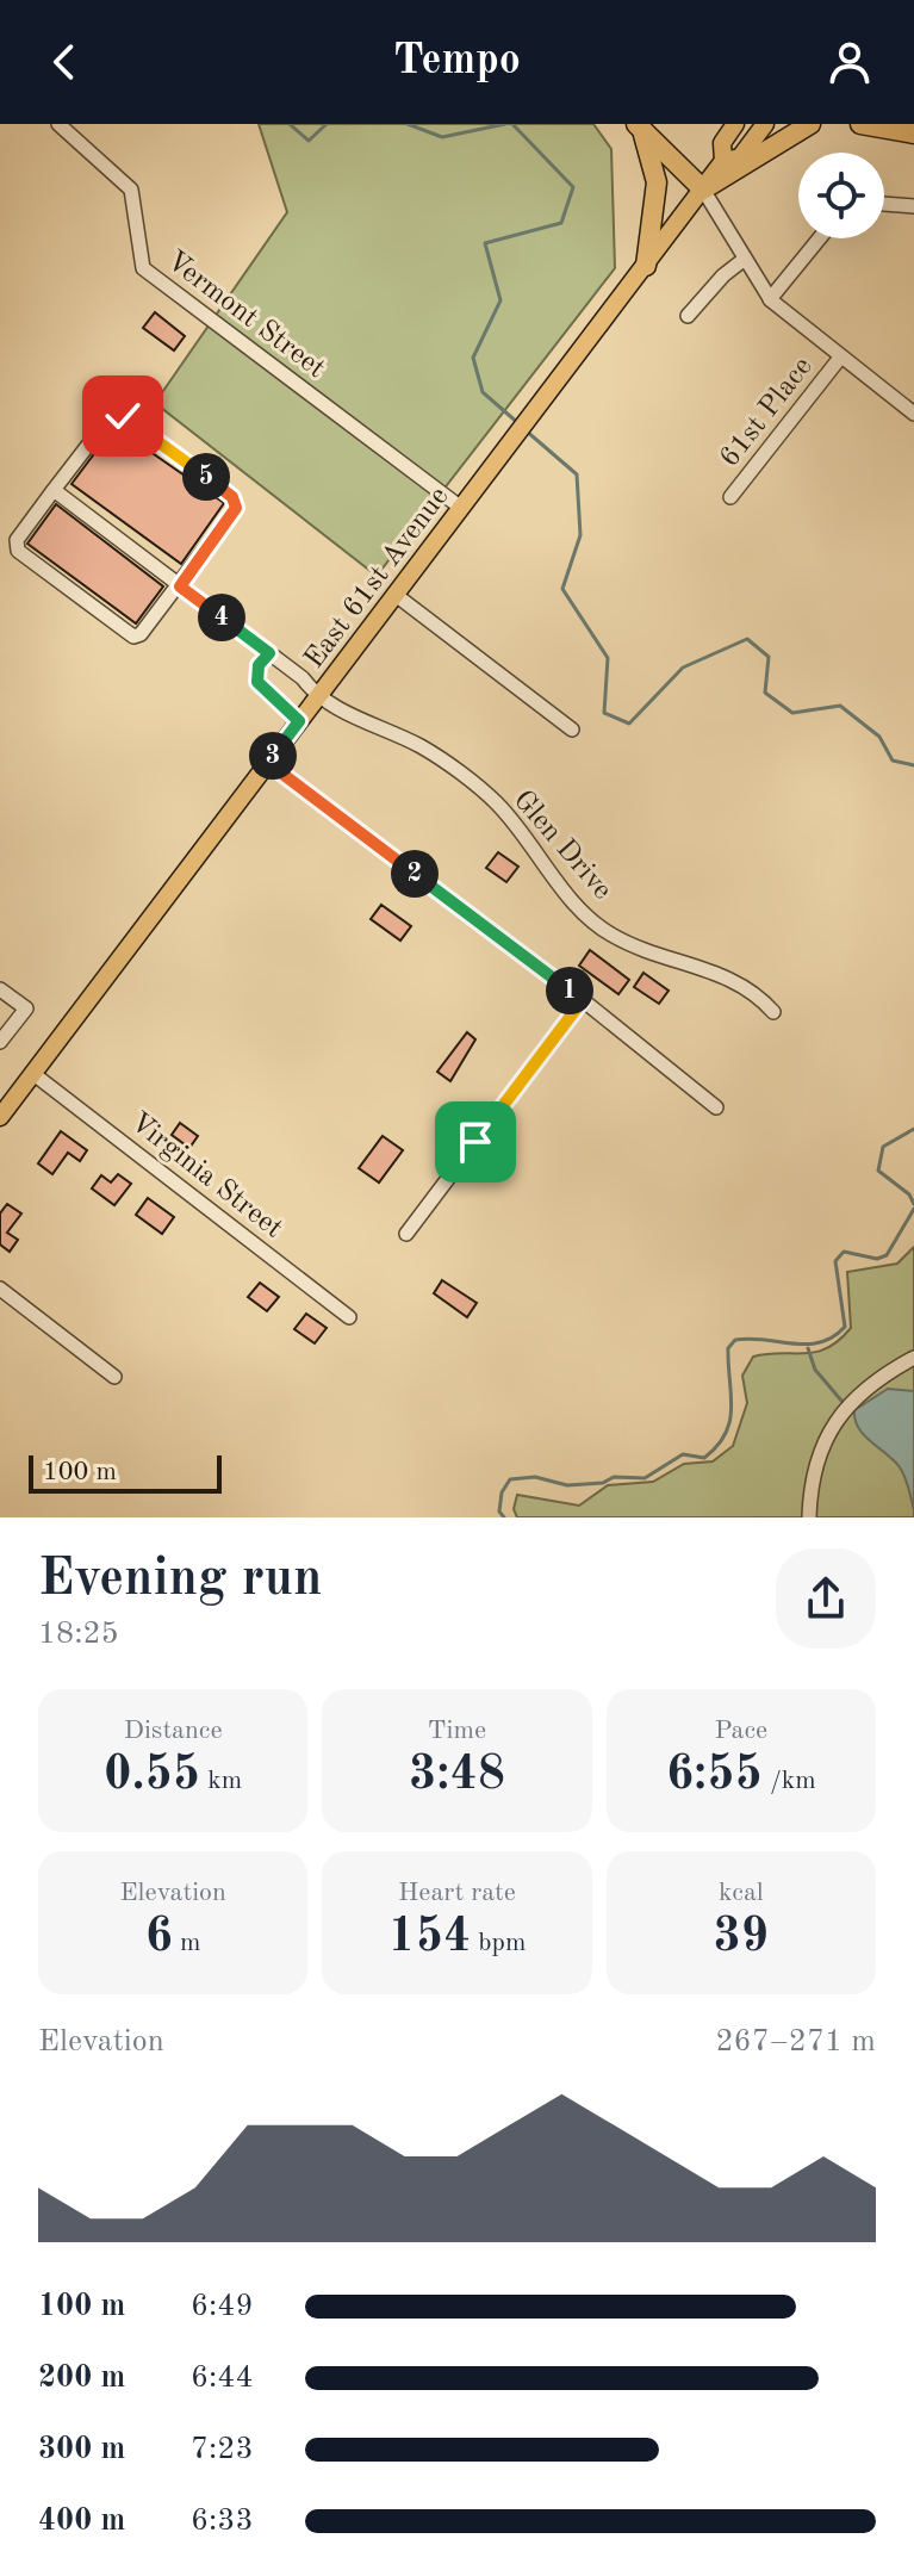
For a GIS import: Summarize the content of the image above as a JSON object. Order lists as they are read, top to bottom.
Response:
{
  "streets": {
    "main road": ["East 61st Avenue"],
    "street": [
      "Vermont Street",
      "61st Place",
      "Glen Drive",
      "Virginia Street"
    ]
  },
  "crossings": [
    ["Vermont Street", "East 61st Avenue"],
    ["East 61st Avenue", "Glen Drive"],
    ["East 61st Avenue", "Virginia Street"]
  ],
  "scale_bar": "100 m",
  "page": {
    "header": "Tempo",
    "pins": [
      "5",
      "4",
      "3",
      "2",
      "1"
    ],
    "scale": "100 m",
    "heading": ["Evening run", "18:25"],
    "stats": [
      ["Distance", "0.55 km"],
      ["Time", "3:48"],
      ["Pace", "6:55 /km"],
      ["Elevation", "6 m"],
      ["Heart rate", "154 bpm"],
      ["kcal", "39"]
    ],
    "chart": ["Elevation", "267–271 m"],
    "list": [
      {
        "name": "100 m",
        "note": "6:49"
      },
      {
        "name": "200 m",
        "note": "6:44"
      },
      {
        "name": "300 m",
        "note": "7:23"
      },
      {
        "name": "400 m",
        "note": "6:33"
      }
    ]
  }
}
